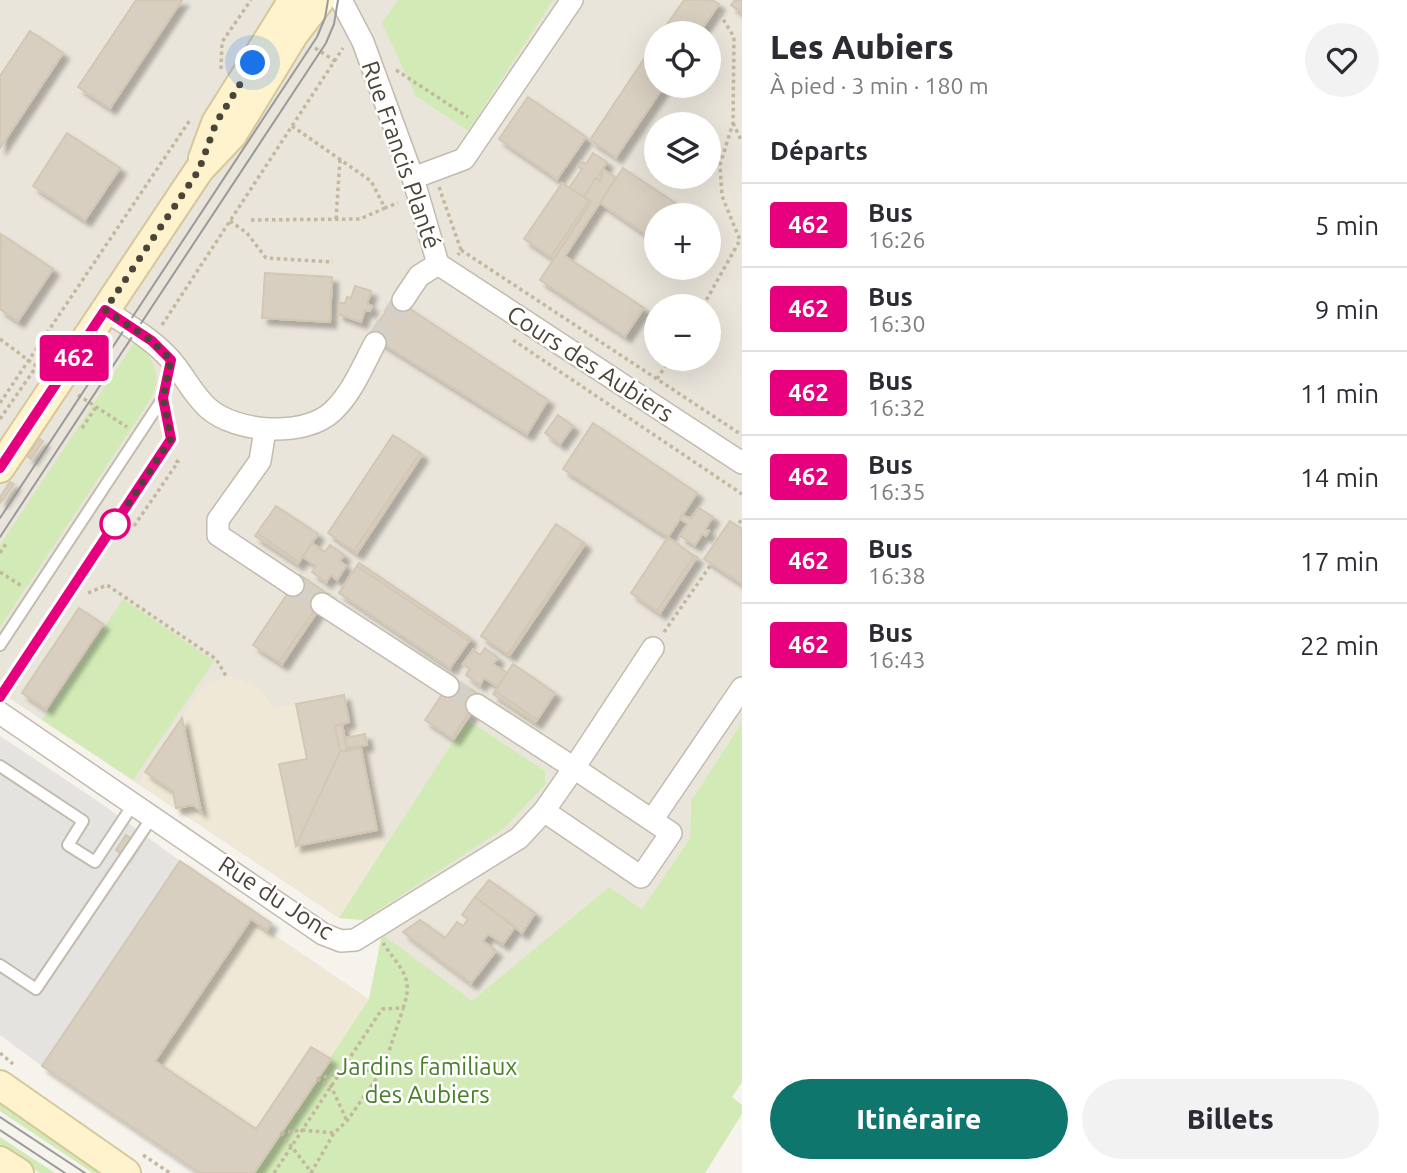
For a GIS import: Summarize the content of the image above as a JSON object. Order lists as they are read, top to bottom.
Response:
{
  "streets": {
    "street": ["Rue Francis Planté", "Cours des Aubiers", "Rue du Jonc"]
  },
  "crossings": [
    ["Rue Francis Planté", "Cours des Aubiers"]
  ],
  "parks": ["Jardins familiaux des Aubiers"],
  "lines": ["bus line 462"],
  "page": {
    "on_map": "462",
    "heading": [
      ["Les Aubiers", "À pied · 3 min · 180 m"],
      "Départs"
    ],
    "map_buttons": ["+", "−"],
    "list": [
      {
        "mark": "462",
        "name": "Bus",
        "note": "16:26",
        "value": "5 min"
      },
      {
        "mark": "462",
        "name": "Bus",
        "note": "16:30",
        "value": "9 min"
      },
      {
        "mark": "462",
        "name": "Bus",
        "note": "16:32",
        "value": "11 min"
      },
      {
        "mark": "462",
        "name": "Bus",
        "note": "16:35",
        "value": "14 min"
      },
      {
        "mark": "462",
        "name": "Bus",
        "note": "16:38",
        "value": "17 min"
      },
      {
        "mark": "462",
        "name": "Bus",
        "note": "16:43",
        "value": "22 min"
      }
    ],
    "buttons": ["Itinéraire", "Billets"]
  }
}
